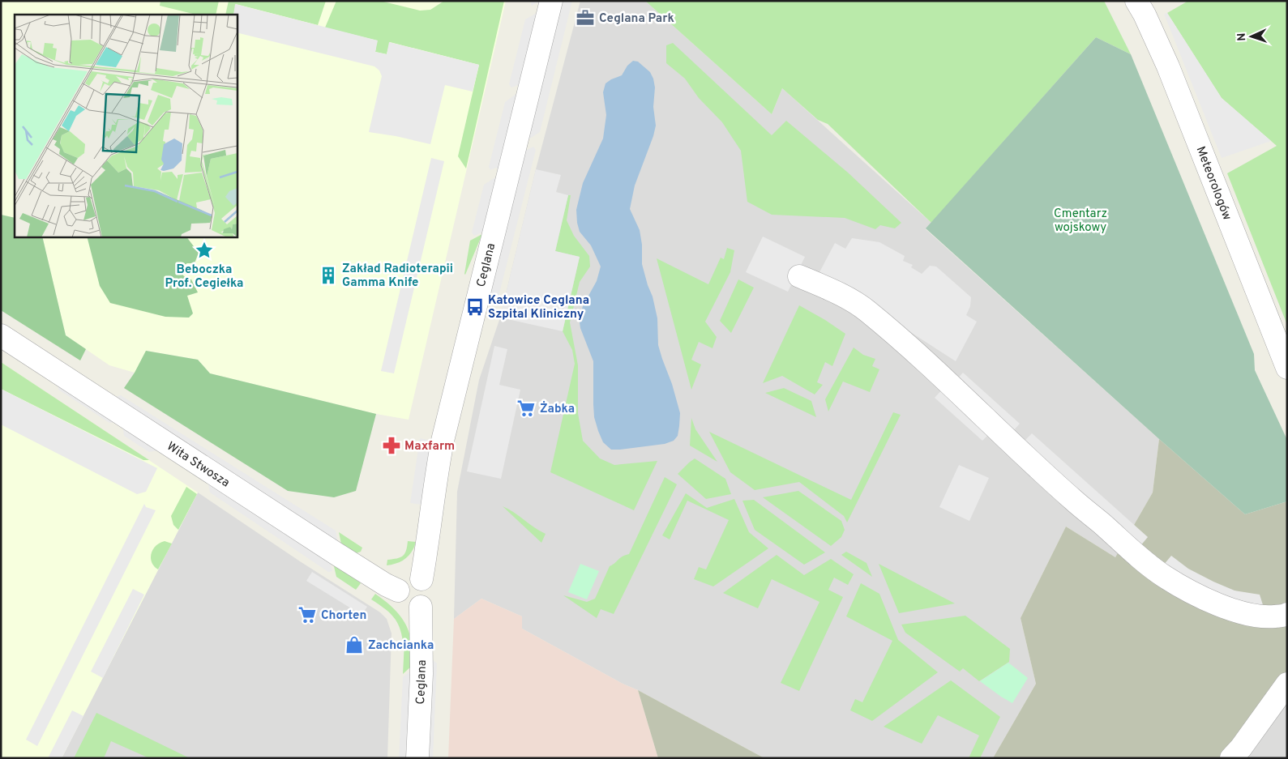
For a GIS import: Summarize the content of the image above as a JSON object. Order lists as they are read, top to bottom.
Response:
{
  "streets": {
    "street": ["Meteorologów", "Ceglana", "Wita Stwosza"]
  },
  "crossings": [
    ["Ceglana", "Wita Stwosza"]
  ],
  "parks": ["Cmentarz wojskowy"],
  "places": {
    "office": ["Ceglana Park"],
    "place": ["Beboczka Prof. Cegiełka"],
    "building": ["Zakład Radioterapii Gamma Knife"],
    "bus stop": ["Katowice Ceglana Szpital Kliniczny"],
    "supermarket": ["Żabka", "Chorten"],
    "pharmacy": ["Maxfarm"],
    "shop": ["Zachcianka"]
  },
  "north": "left"
}
